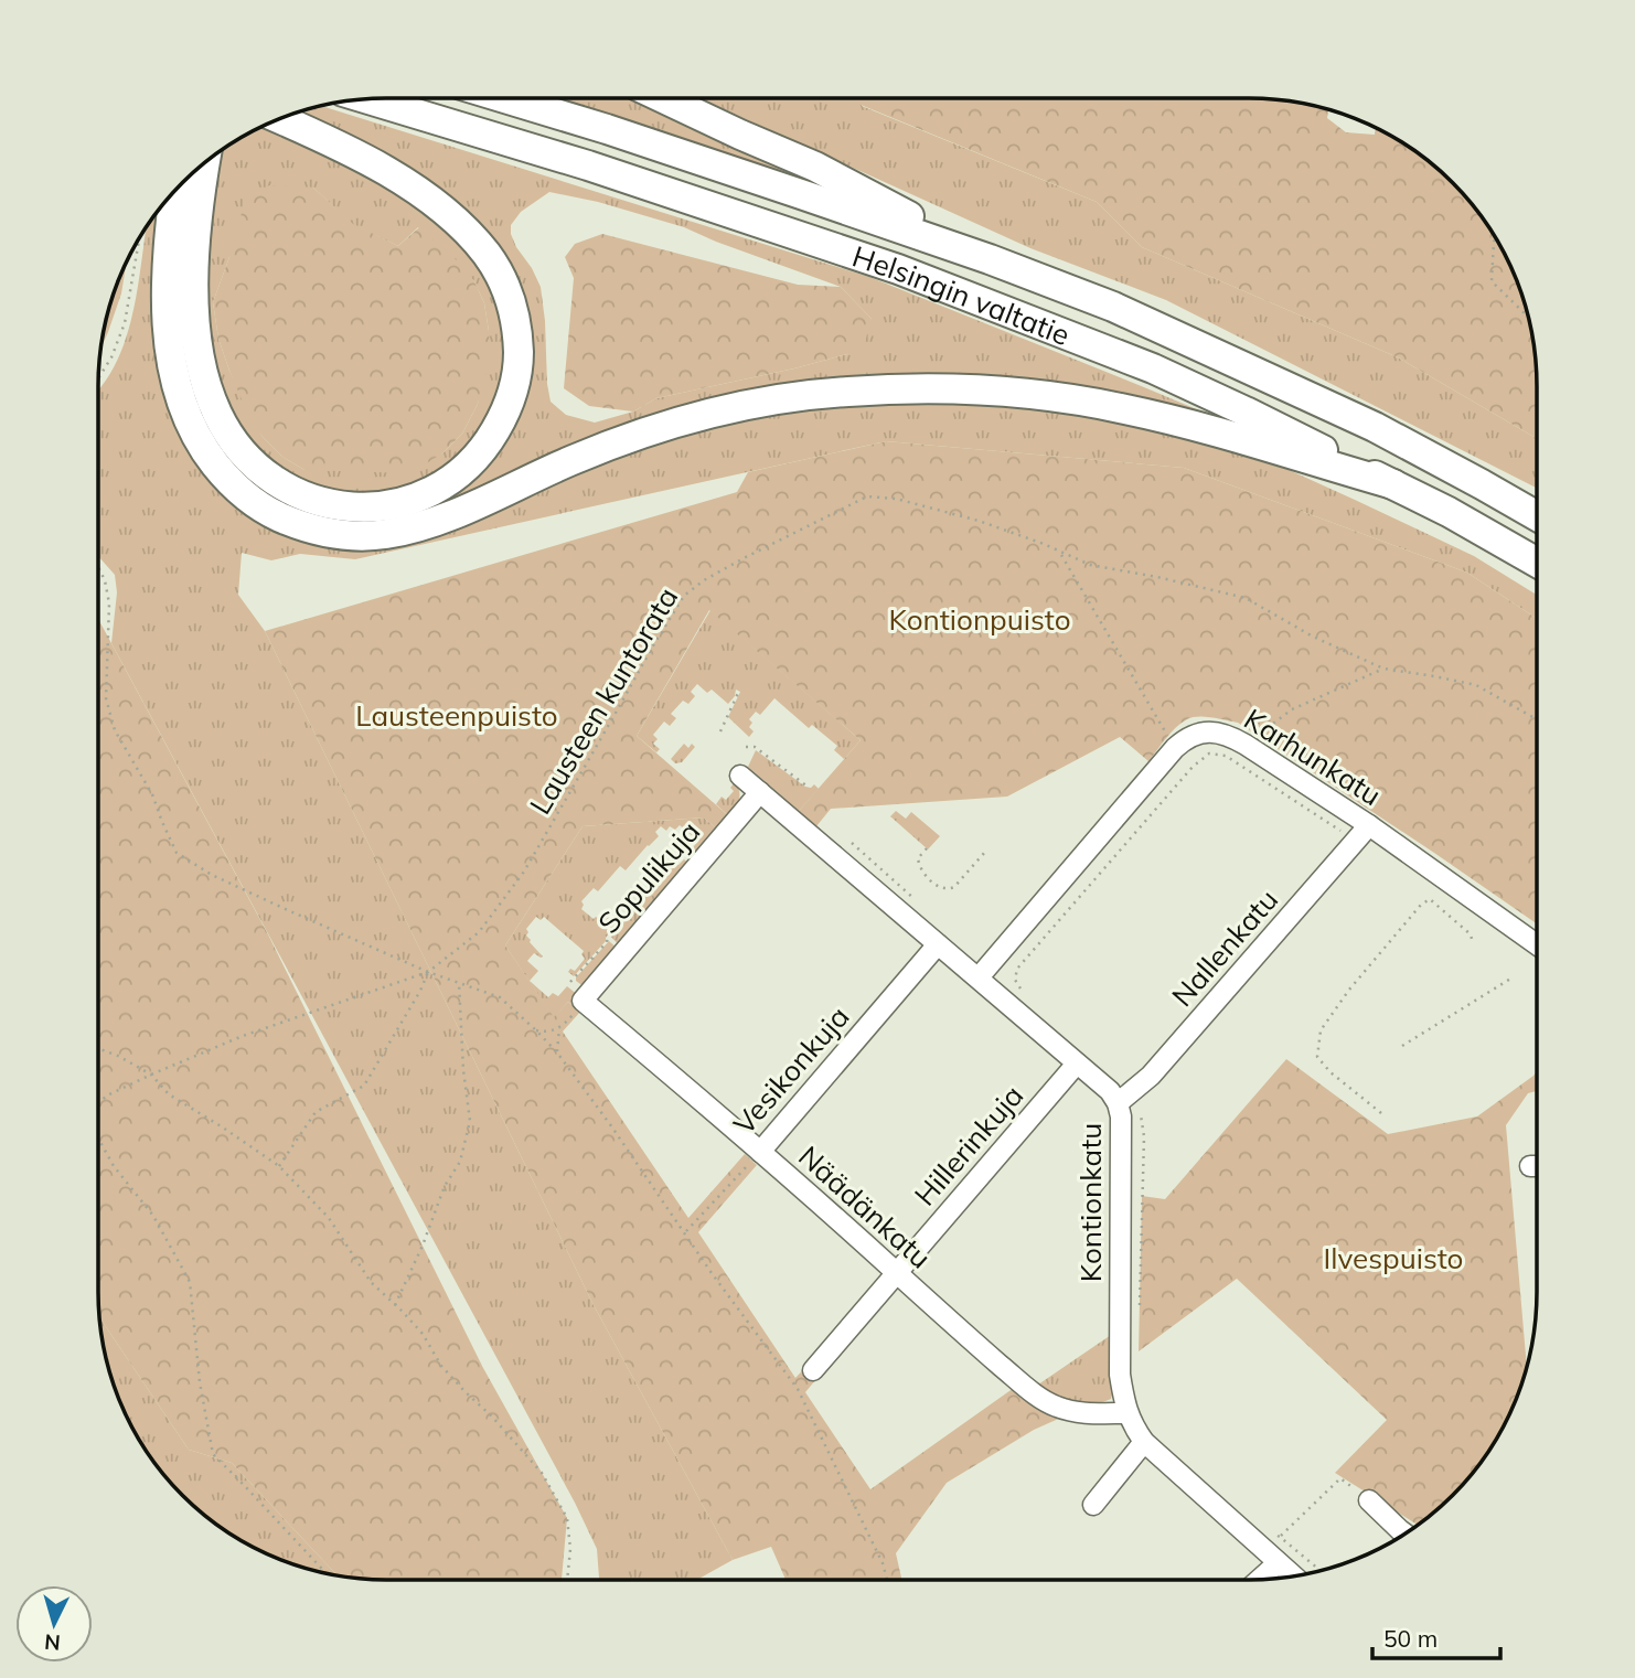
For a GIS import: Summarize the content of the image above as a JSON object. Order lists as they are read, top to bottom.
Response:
{
  "streets": {
    "highway": ["Helsingin valtatie"],
    "street": [
      "Karhunkatu",
      "Sopulikuja",
      "Nallenkatu",
      "Vesikonkuja",
      "Hillerinkuja",
      "Kontionkatu",
      "Näädänkatu"
    ],
    "path": ["Lausteen kuntorata"]
  },
  "crossings": [
    ["Karhunkatu", "Nallenkatu"],
    ["Karhunkatu", "Kontionkatu"],
    ["Sopulikuja", "Kontionkatu"],
    ["Sopulikuja", "Näädänkatu"],
    ["Nallenkatu", "Kontionkatu"],
    ["Vesikonkuja", "Kontionkatu"],
    ["Vesikonkuja", "Näädänkatu"],
    ["Hillerinkuja", "Kontionkatu"],
    ["Hillerinkuja", "Näädänkatu"],
    ["Kontionkatu", "Näädänkatu"]
  ],
  "parks": ["Kontionpuisto", "Lausteenpuisto", "Ilvespuisto"],
  "scale_bar": "50 m",
  "north": "bottom"
}
